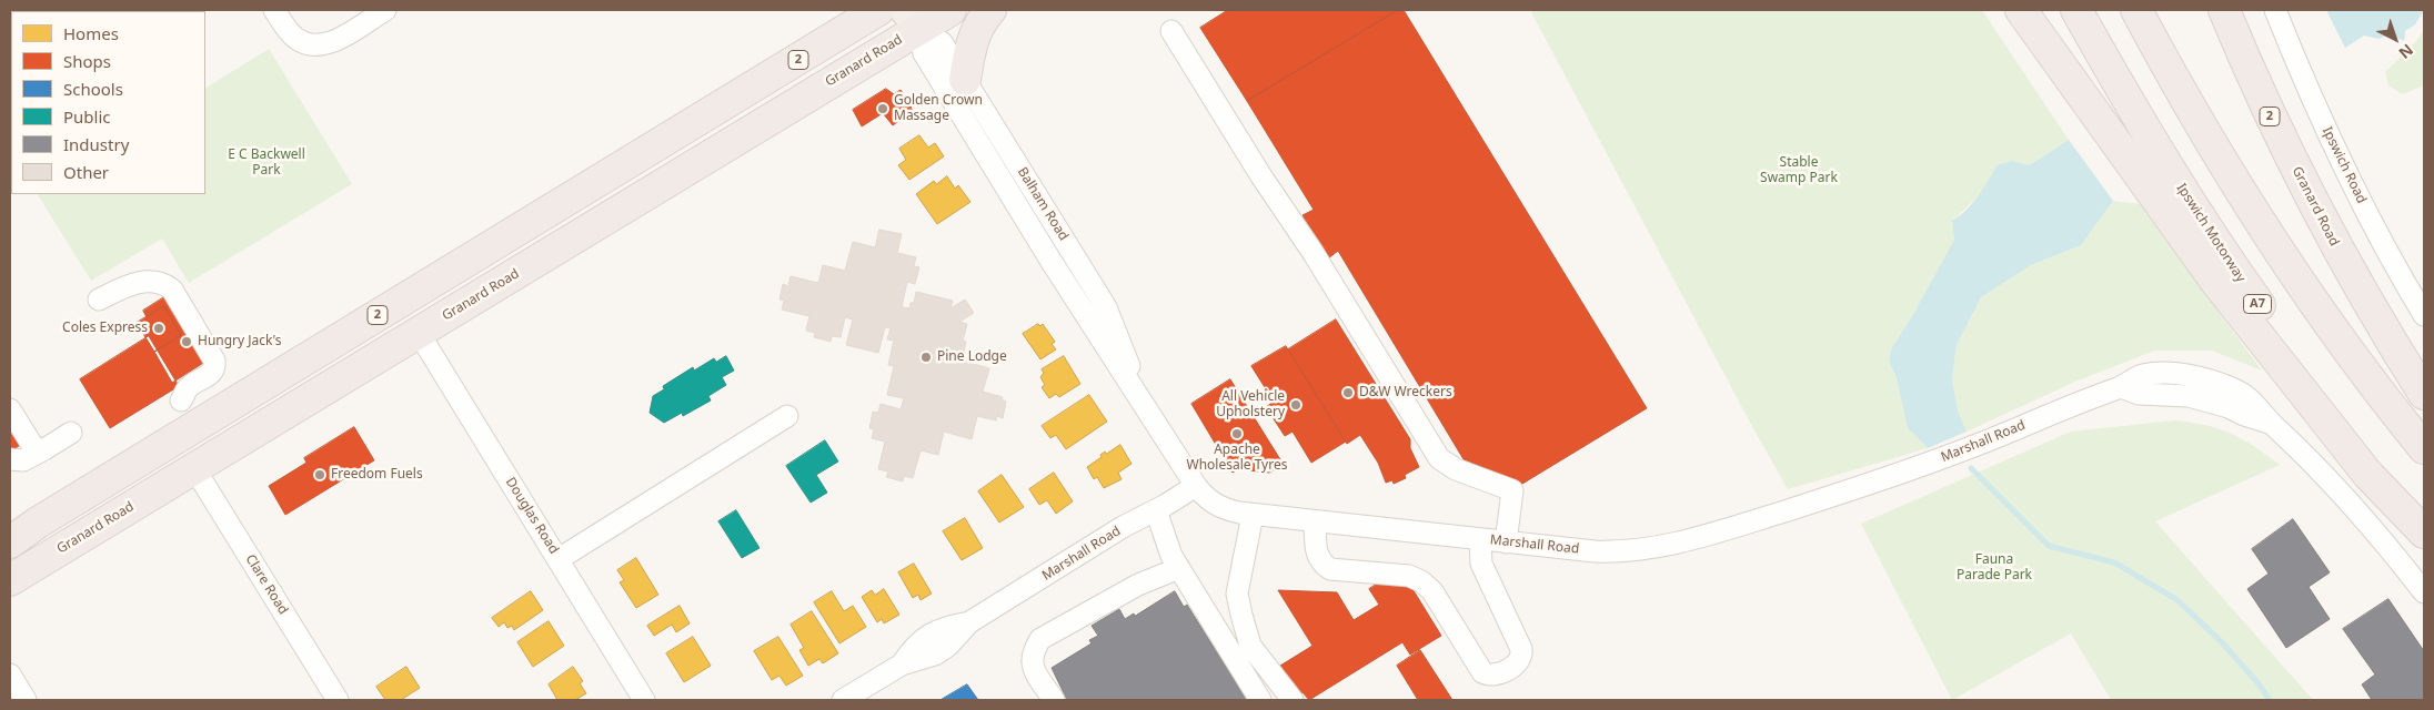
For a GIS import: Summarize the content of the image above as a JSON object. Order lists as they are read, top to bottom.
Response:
{
  "streets": {
    "highway": [
      "2",
      "Granard Road",
      "Ipswich Motorway",
      "A7"
    ],
    "street": [
      "Ipswich Road",
      "Balham Road",
      "Marshall Road",
      "Douglas Road",
      "Clare Road"
    ]
  },
  "crossings": [
    ["Granard Road", "Balham Road"],
    ["Granard Road", "Douglas Road"],
    ["Granard Road", "Clare Road"],
    ["Balham Road", "Marshall Road"]
  ],
  "parks": ["E C Backwell Park", "Stable Swamp Park", "Fauna Parade Park"],
  "places": [
    "Golden Crown Massage",
    "Coles Express",
    "Hungry Jack's",
    "Pine Lodge",
    "D&W Wreckers",
    "All Vehicle Upholstery",
    "Apache Wholesale Tyres",
    "Freedom Fuels"
  ],
  "legend": [
    "Homes",
    "Shops",
    "Schools",
    "Public",
    "Industry",
    "Other"
  ],
  "north": "bottom right"
}
